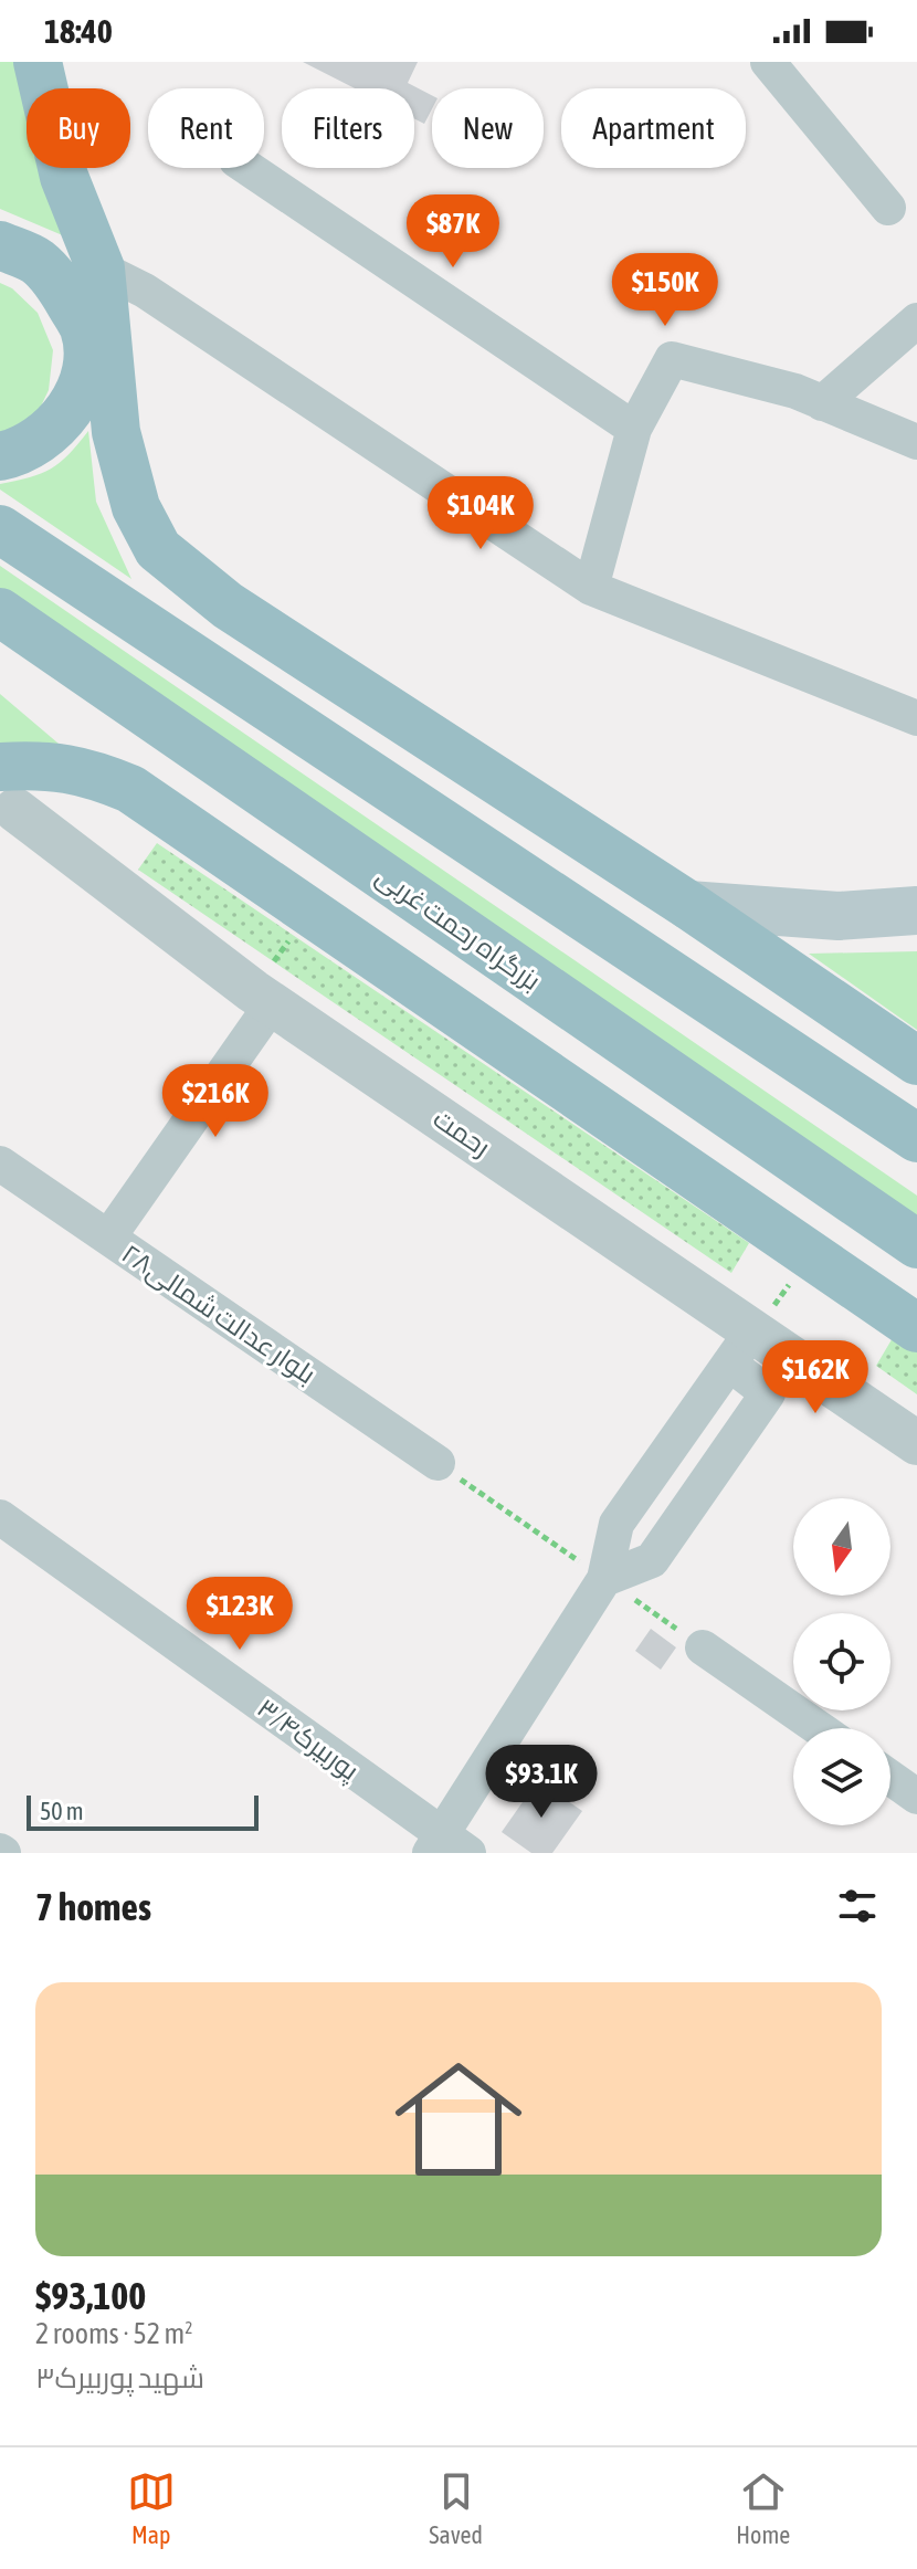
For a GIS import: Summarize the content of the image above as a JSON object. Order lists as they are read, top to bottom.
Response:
{
  "streets": {
    "highway": ["بزرگراه رحمت غربی"],
    "street": ["رحمت", "بلوار عدالت شمالی۲۸", "پوربیرک۳/۴"]
  },
  "scale_bar": "50 m",
  "north": "bottom",
  "page": {
    "status": "18:40",
    "chip": [
      "Buy",
      "Rent",
      "Filters",
      "New",
      "Apartment"
    ],
    "price": [
      "$87K",
      "$150K",
      "$104K",
      "$216K",
      "$162K",
      "$123K",
      "$93.1K"
    ],
    "scale": "50 m",
    "heading": "7 homes",
    "list": [
      {
        "name": "$93,100",
        "note": "2 rooms · 52 m² · شهید پوربیرک۳"
      }
    ],
    "tabs": ["Map", "Saved", "Home"]
  }
}
